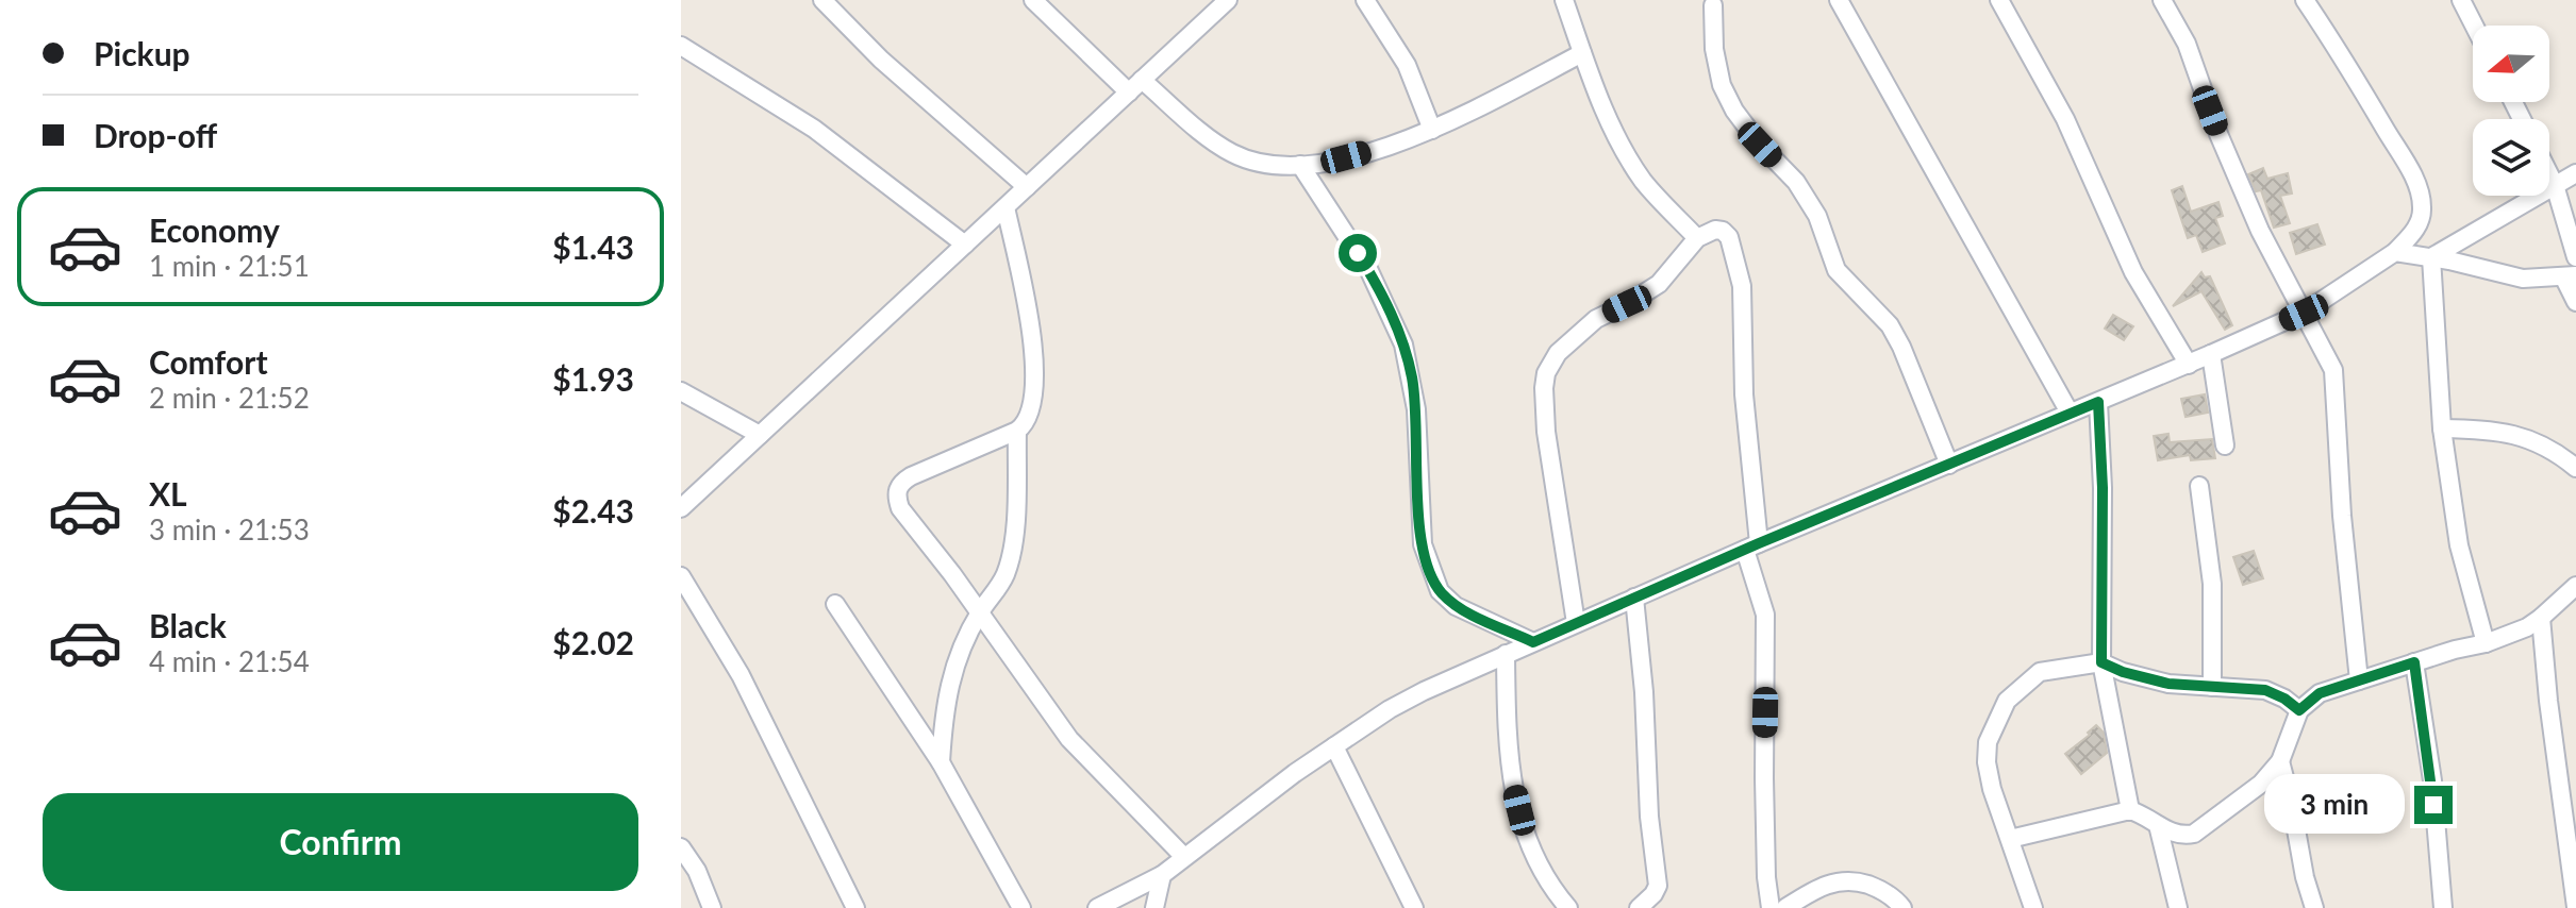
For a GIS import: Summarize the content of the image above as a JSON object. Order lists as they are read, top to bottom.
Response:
{
  "north": "left",
  "page": {
    "banner": ["Pickup", "Drop-off"],
    "list": [
      {
        "name": "Economy",
        "note": "1 min · 21:51",
        "value": "$1.43"
      },
      {
        "name": "Comfort",
        "note": "2 min · 21:52",
        "value": "$1.93"
      },
      {
        "name": "XL",
        "note": "3 min · 21:53",
        "value": "$2.43"
      },
      {
        "name": "Black",
        "note": "4 min · 21:54",
        "value": "$2.02"
      }
    ],
    "bubble": "3 min",
    "buttons": "Confirm"
  }
}
